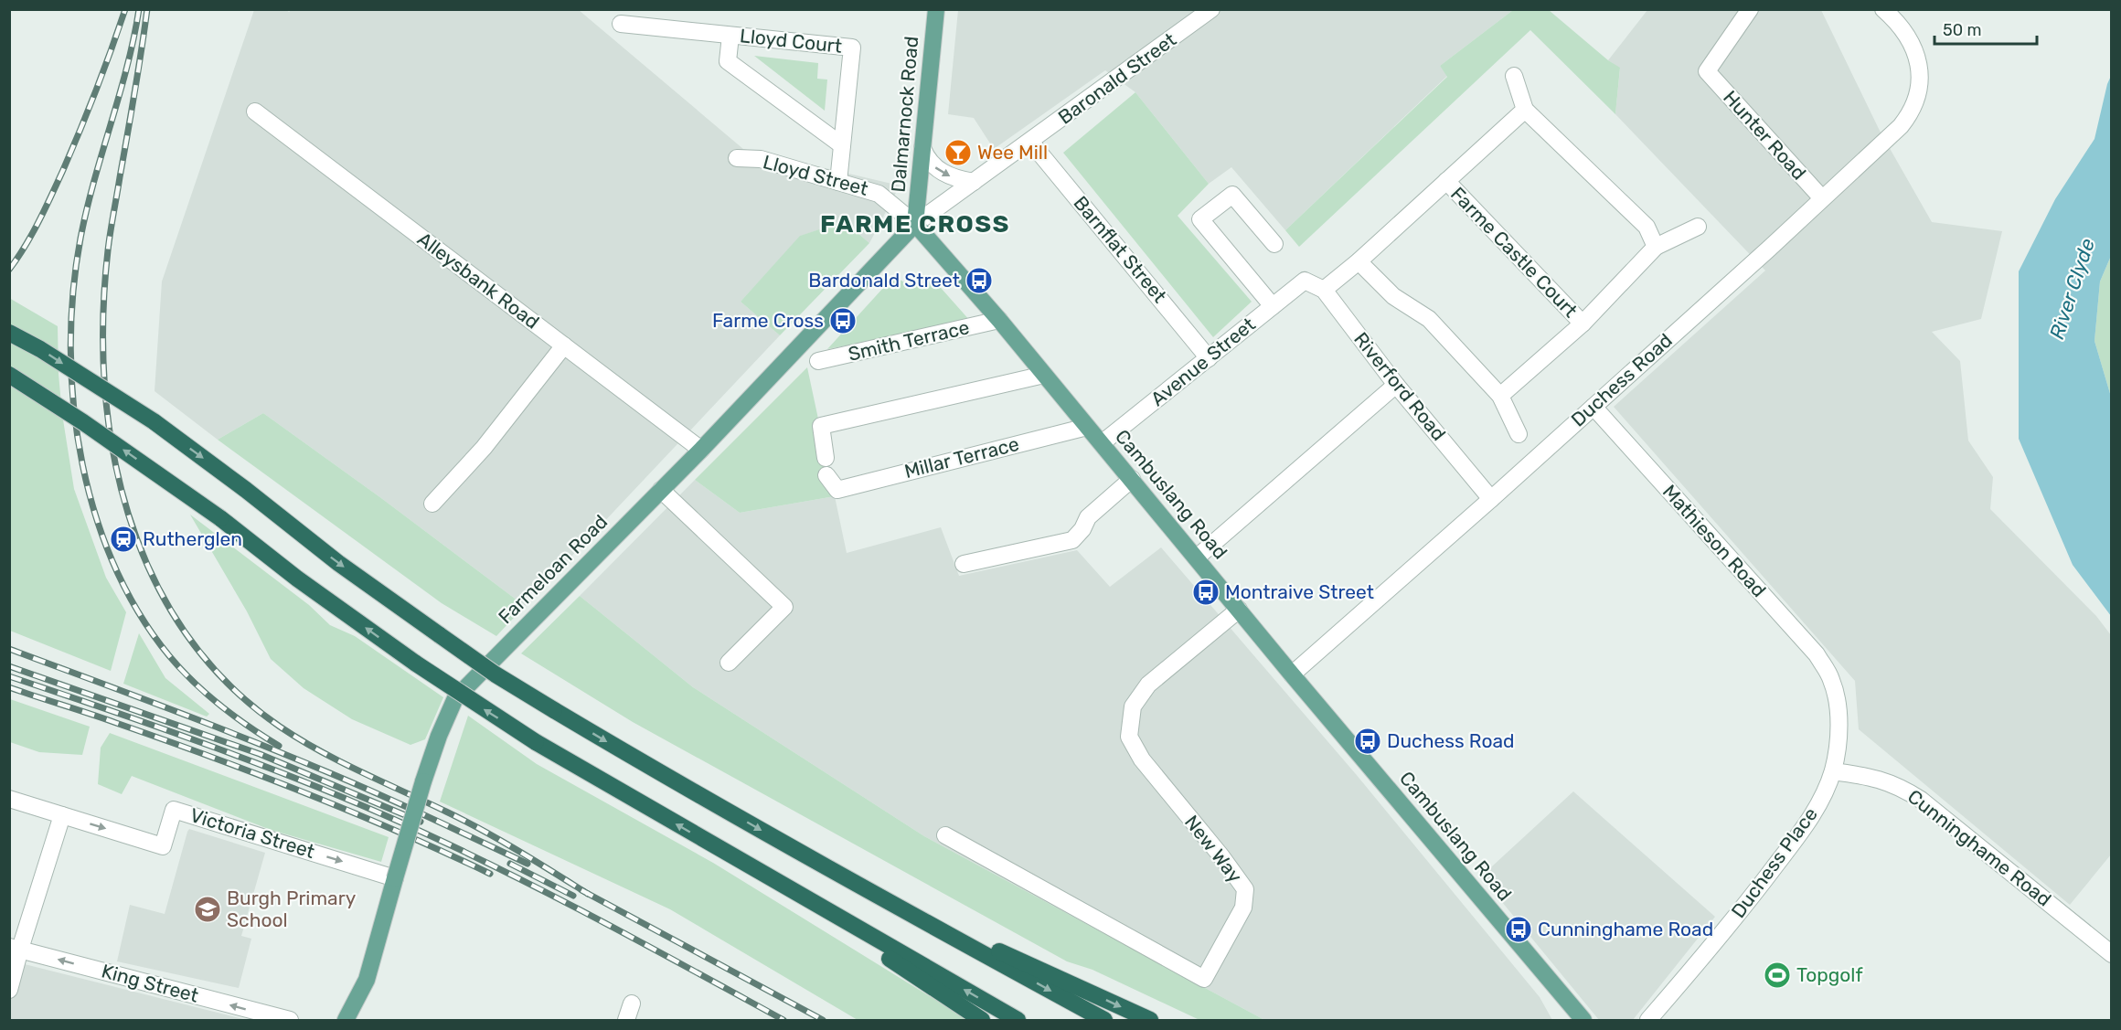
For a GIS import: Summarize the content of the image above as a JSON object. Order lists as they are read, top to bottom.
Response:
{
  "streets": {
    "main road": ["Dalmarnock Road", "Cambuslang Road", "Farmeloan Road"],
    "street": [
      "Lloyd Court",
      "Baronald Street",
      "Hunter Road",
      "Lloyd Street",
      "Barnflat Street",
      "Farme Castle Court",
      "Alleysbank Road",
      "Smith Terrace",
      "Avenue Street",
      "Duchess Road",
      "Riverford Road",
      "Millar Terrace",
      "Mathieson Road",
      "Victoria Street",
      "Cunninghame Road",
      "New Way",
      "Duchess Place",
      "King Street"
    ]
  },
  "crossings": [
    ["Lloyd Court", "Lloyd Street"],
    ["Baronald Street", "Dalmarnock Road"],
    ["Baronald Street", "Lloyd Street"],
    ["Baronald Street", "Barnflat Street"],
    ["Baronald Street", "Cambuslang Road"],
    ["Baronald Street", "Farmeloan Road"],
    ["Dalmarnock Road", "Lloyd Street"],
    ["Dalmarnock Road", "Cambuslang Road"],
    ["Dalmarnock Road", "Farmeloan Road"],
    ["Hunter Road", "Duchess Road"],
    ["Lloyd Street", "Cambuslang Road"],
    ["Lloyd Street", "Farmeloan Road"],
    ["Barnflat Street", "Avenue Street"],
    ["Farme Castle Court", "Riverford Road"],
    ["Alleysbank Road", "Farmeloan Road"],
    ["Smith Terrace", "Cambuslang Road"],
    ["Avenue Street", "Riverford Road"],
    ["Avenue Street", "Cambuslang Road"],
    ["Duchess Road", "Riverford Road"],
    ["Duchess Road", "Cambuslang Road"],
    ["Duchess Road", "Mathieson Road"],
    ["Millar Terrace", "Cambuslang Road"],
    ["Cambuslang Road", "Farmeloan Road"],
    ["Cambuslang Road", "New Way"],
    ["Mathieson Road", "Duchess Place"],
    ["Farmeloan Road", "Victoria Street"],
    ["Cunninghame Road", "Duchess Place"]
  ],
  "one_way": ["Victoria Street", "King Street"],
  "districts": ["FARME CROSS"],
  "water": ["River Clyde"],
  "places": {
    "bar": ["Wee Mill"],
    "bus stop": [
      "Bardonald Street",
      "Farme Cross",
      "Montraive Street",
      "Duchess Road",
      "Cunninghame Road"
    ],
    "station": ["Rutherglen"],
    "school or university": ["Burgh Primary School"],
    "sports": ["Topgolf"]
  },
  "scale_bar": "50 m"
}
